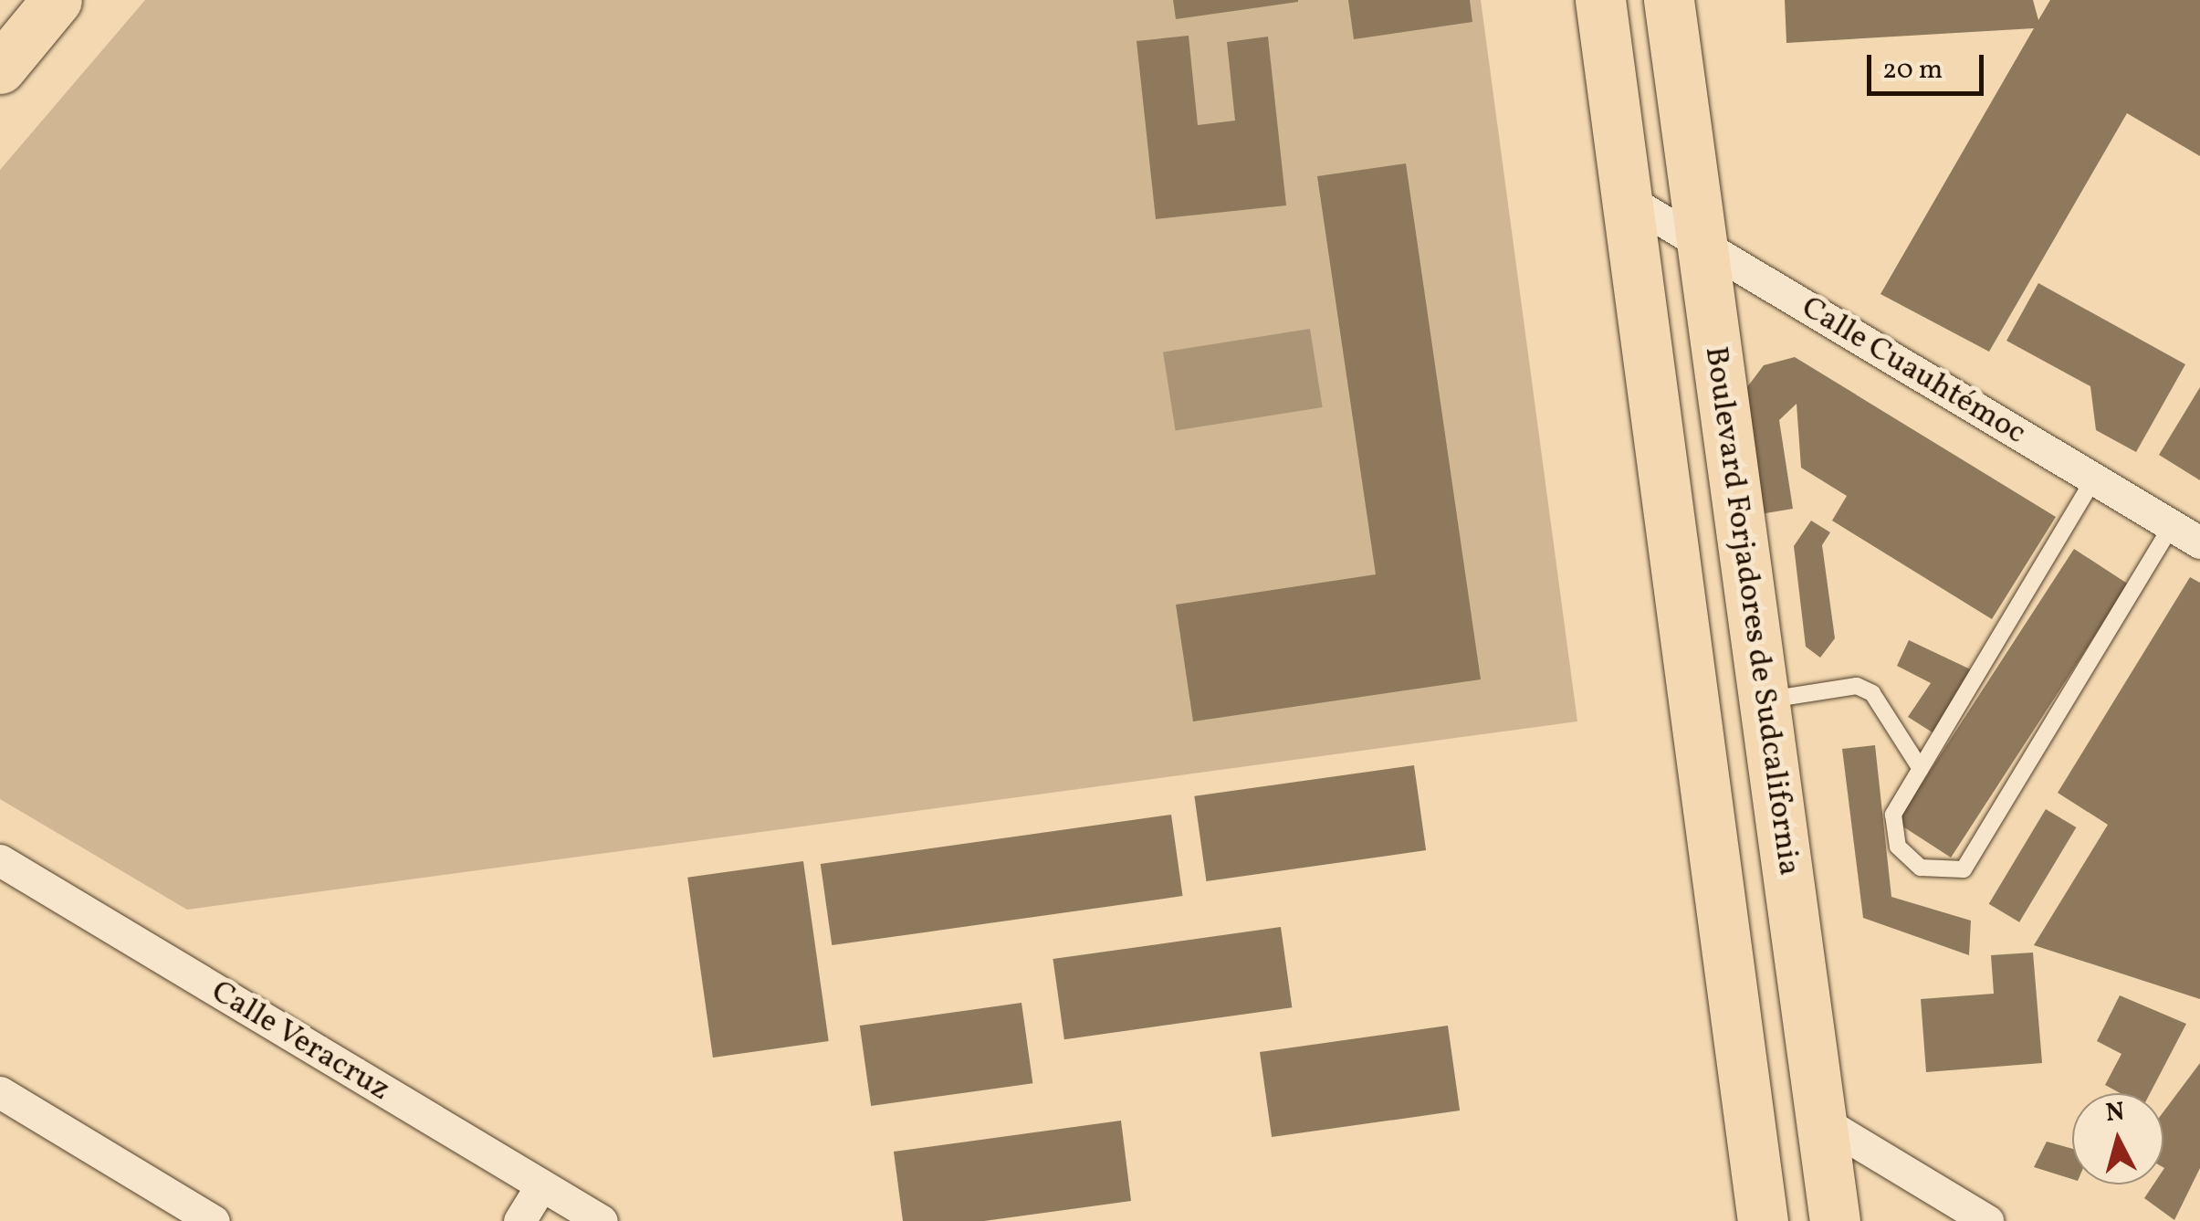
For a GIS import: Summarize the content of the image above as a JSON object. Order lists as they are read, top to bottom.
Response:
{
  "streets": {
    "main road": ["Boulevard Forjadores de Sudcalifornia"],
    "street": ["Calle Cuauhtémoc", "Calle Veracruz"]
  },
  "crossings": [
    ["Calle Cuauhtémoc", "Boulevard Forjadores de Sudcalifornia"]
  ],
  "scale_bar": "20 m",
  "north": "top"
}
